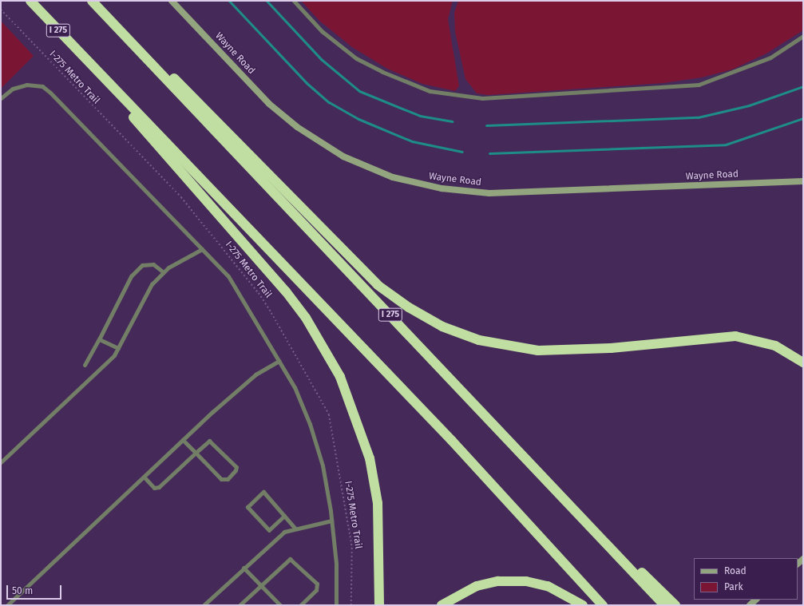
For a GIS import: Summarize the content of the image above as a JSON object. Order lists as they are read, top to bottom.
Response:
{
  "streets": {
    "highway": ["I 275"],
    "main road": ["Wayne Road"],
    "path": ["I-275 Metro Trail"]
  },
  "legend": ["Road", "Park"],
  "scale_bar": "50 m"
}
